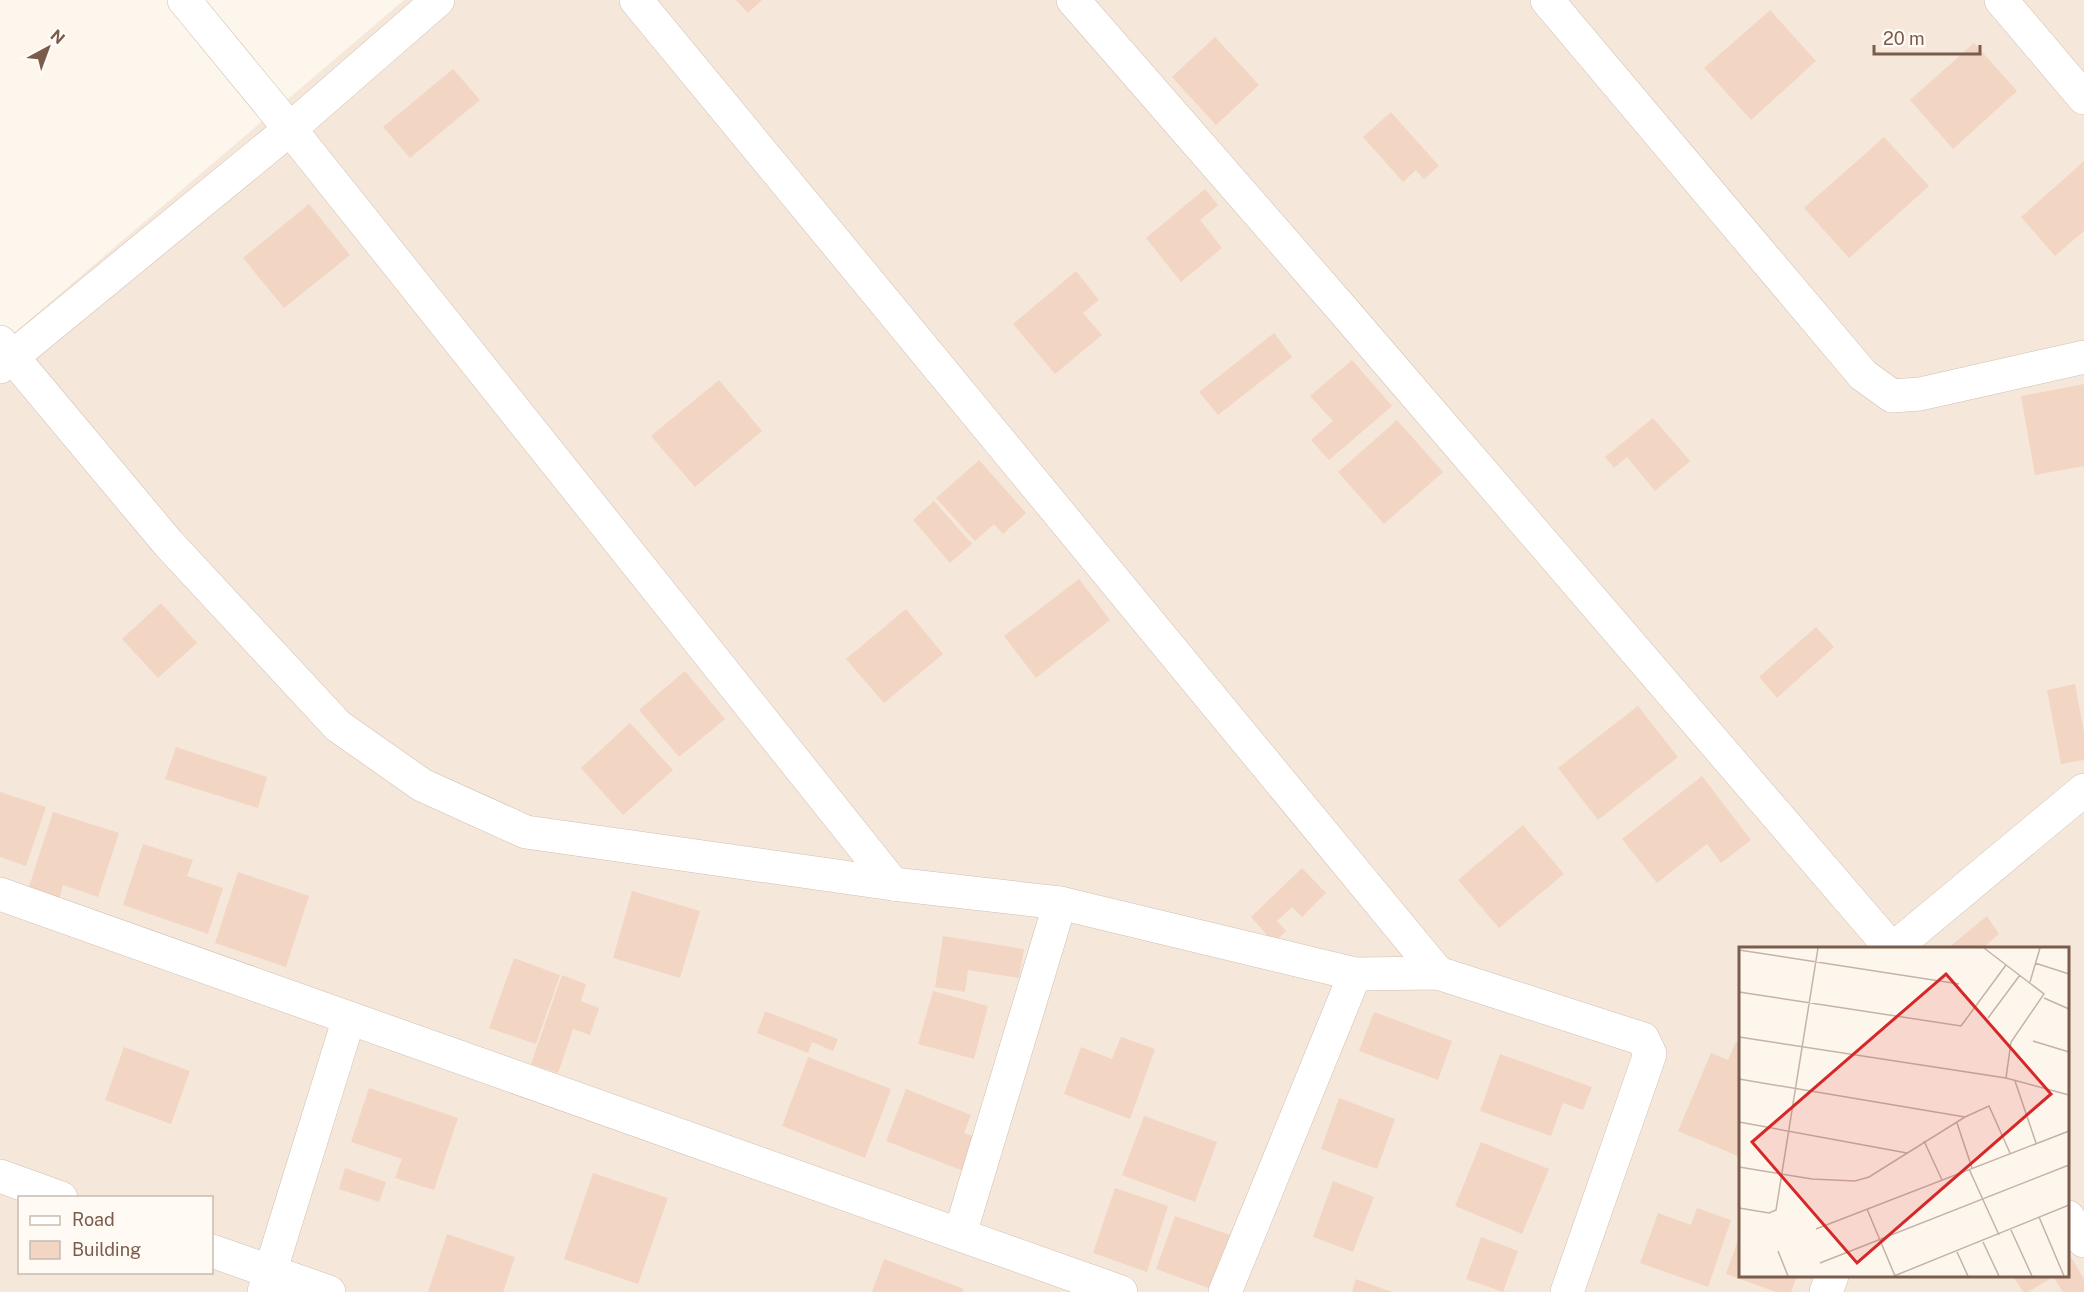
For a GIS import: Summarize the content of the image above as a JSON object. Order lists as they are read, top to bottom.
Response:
{
  "legend": ["Road", "Building"],
  "scale_bar": "20 m",
  "north": "top right"
}
